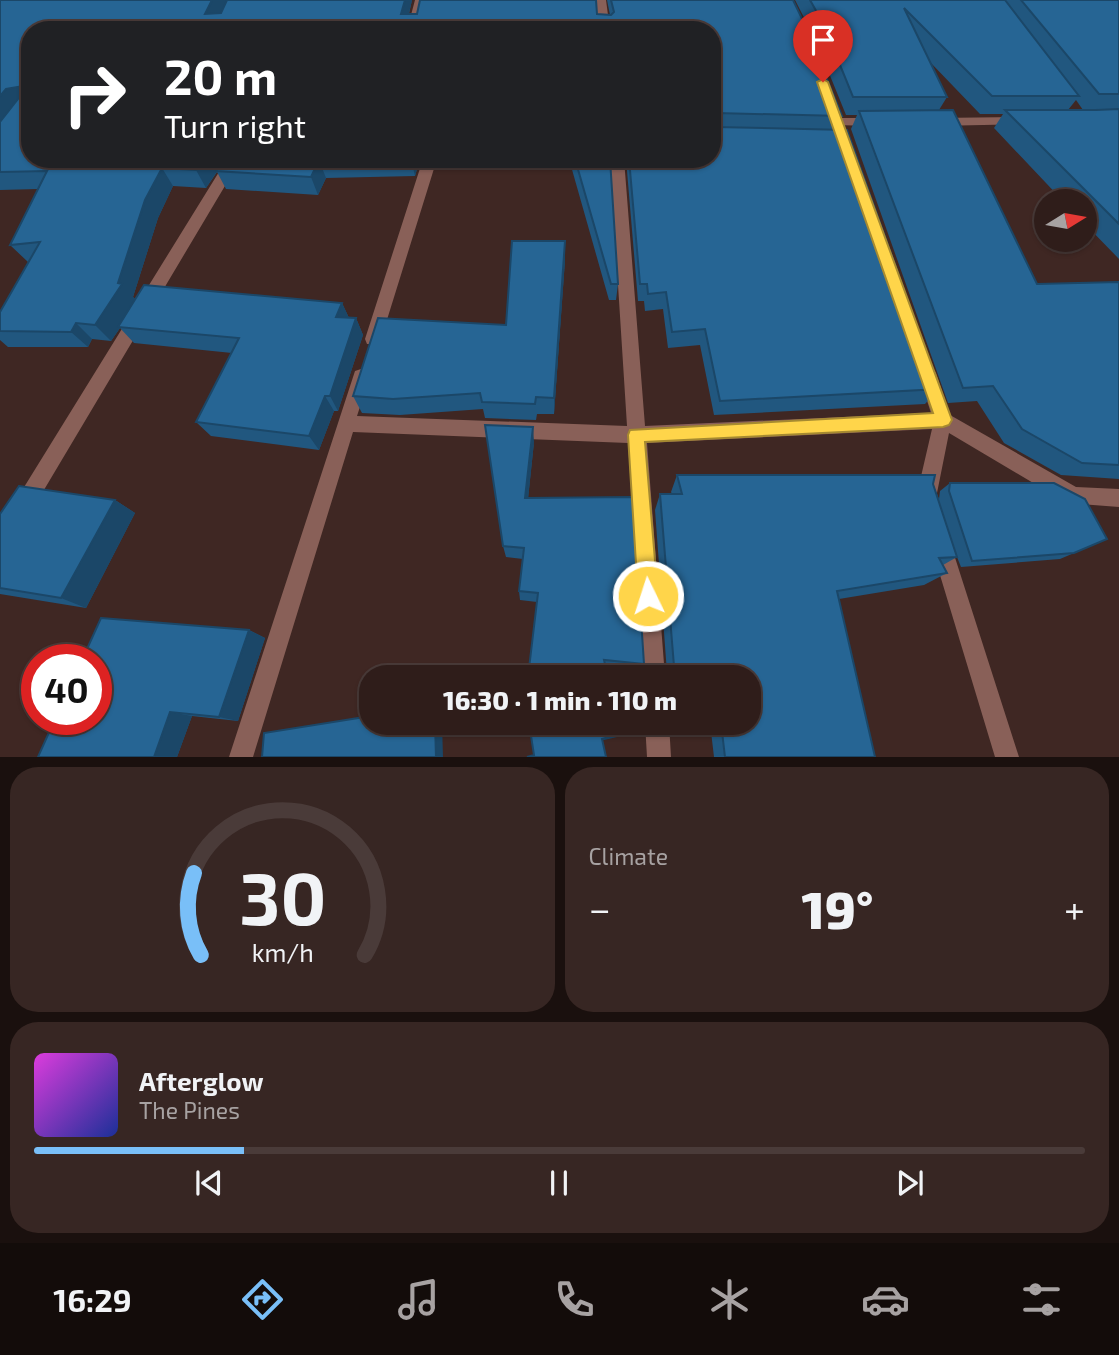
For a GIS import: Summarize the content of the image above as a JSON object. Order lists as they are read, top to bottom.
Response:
{
  "north": "right",
  "page": {
    "turn": ["20 m", "Turn right"],
    "limit": "40",
    "trip": "16:30 · 1 min · 110 m",
    "tile": "Climate",
    "heat": ["−", "19°", "+"],
    "song": ["Afterglow", "The Pines"],
    "tabs": "16:29",
    "gauge": ["30", "km/h"]
  }
}
